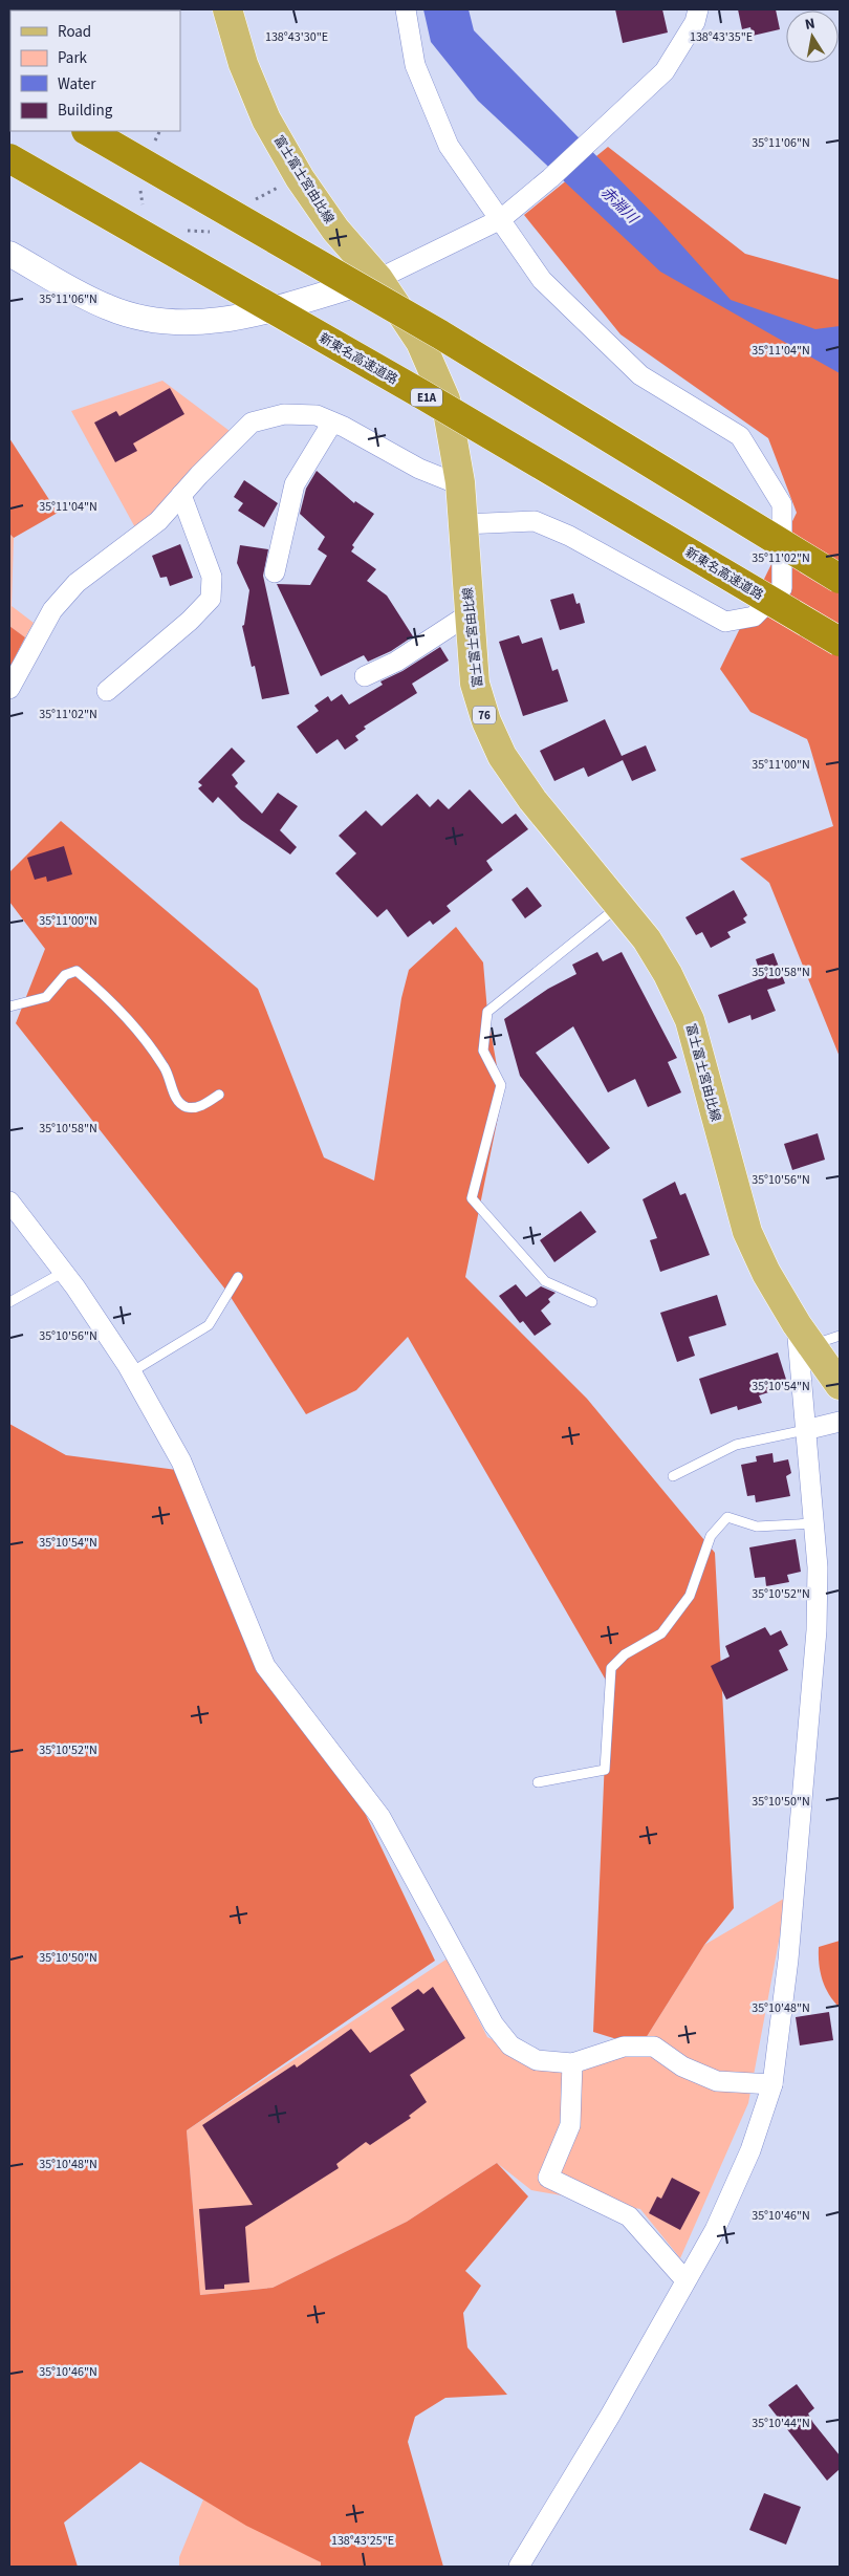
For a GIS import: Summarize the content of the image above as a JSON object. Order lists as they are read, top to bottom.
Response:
{
  "streets": {
    "highway": ["新東名高速道路", "E1A"],
    "main road": ["富士富士宮由比線", "76"]
  },
  "water": ["赤淵川"],
  "legend": [
    "Road",
    "Park",
    "Water",
    "Building"
  ],
  "north": "top",
  "coordinates": [
    "138°43'30\"E",
    "138°43'35\"E",
    "35°11'06\"N",
    "35°11'04\"N",
    "35°11'02\"N",
    "35°11'00\"N",
    "35°10'58\"N",
    "35°10'56\"N",
    "35°10'54\"N",
    "35°10'52\"N",
    "35°10'50\"N",
    "35°10'48\"N",
    "35°10'46\"N",
    "35°10'44\"N",
    "138°43'25\"E"
  ]
}
